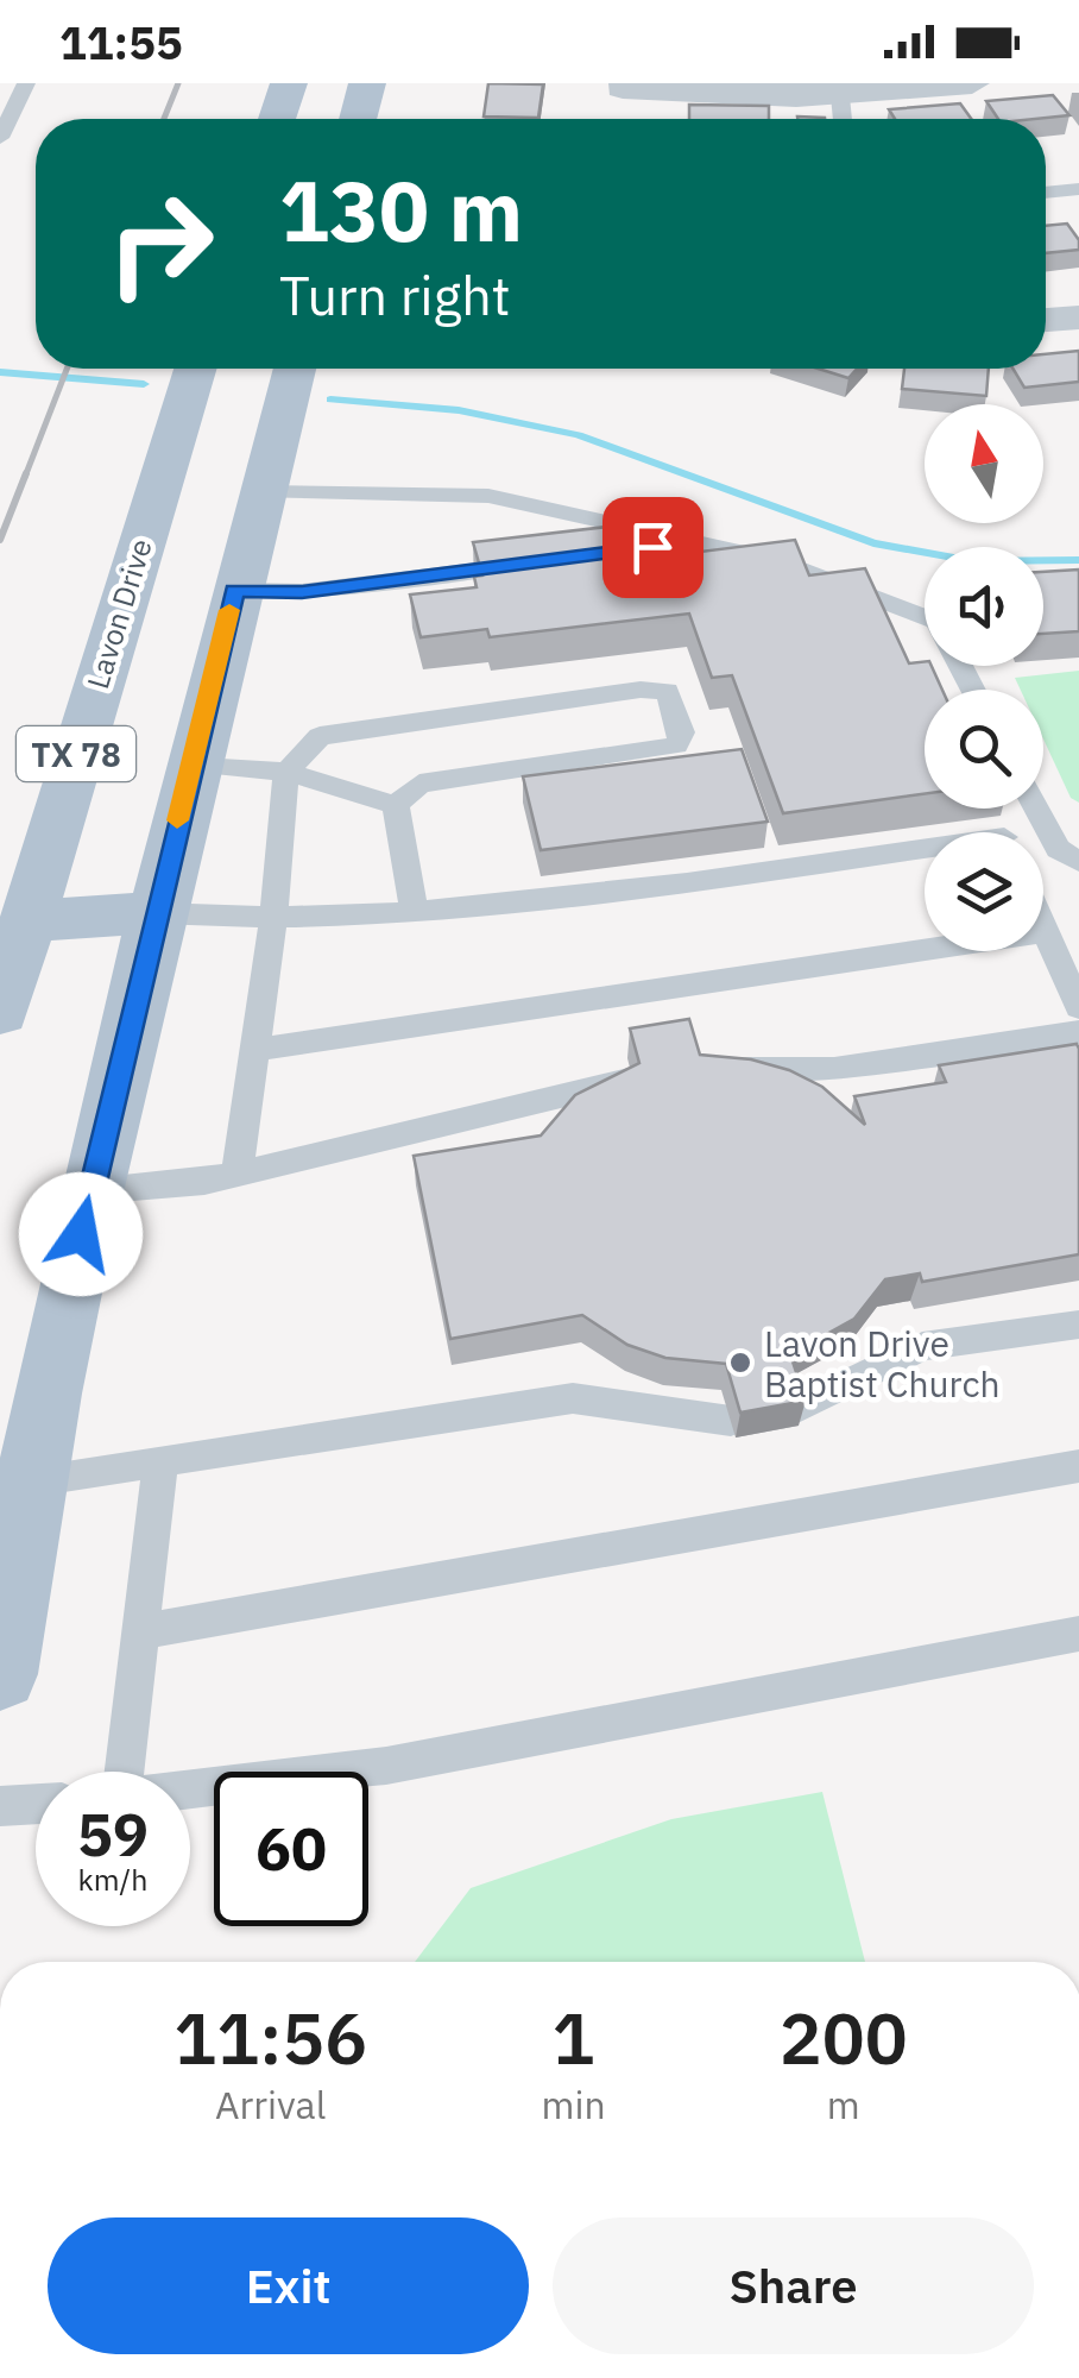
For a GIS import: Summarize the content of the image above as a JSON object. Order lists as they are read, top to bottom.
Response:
{
  "streets": {
    "main road": ["Lavon Drive", "TX 78"]
  },
  "places": ["Lavon Drive Baptist Church"],
  "north": "top",
  "page": {
    "status": "11:55",
    "turn": ["130 m", "Turn right"],
    "speed": "59 km/h",
    "limit": "60",
    "eta": [
      "11:56",
      "Arrival",
      "1",
      "min",
      "200",
      "m"
    ],
    "buttons": ["Exit", "Share"]
  }
}
